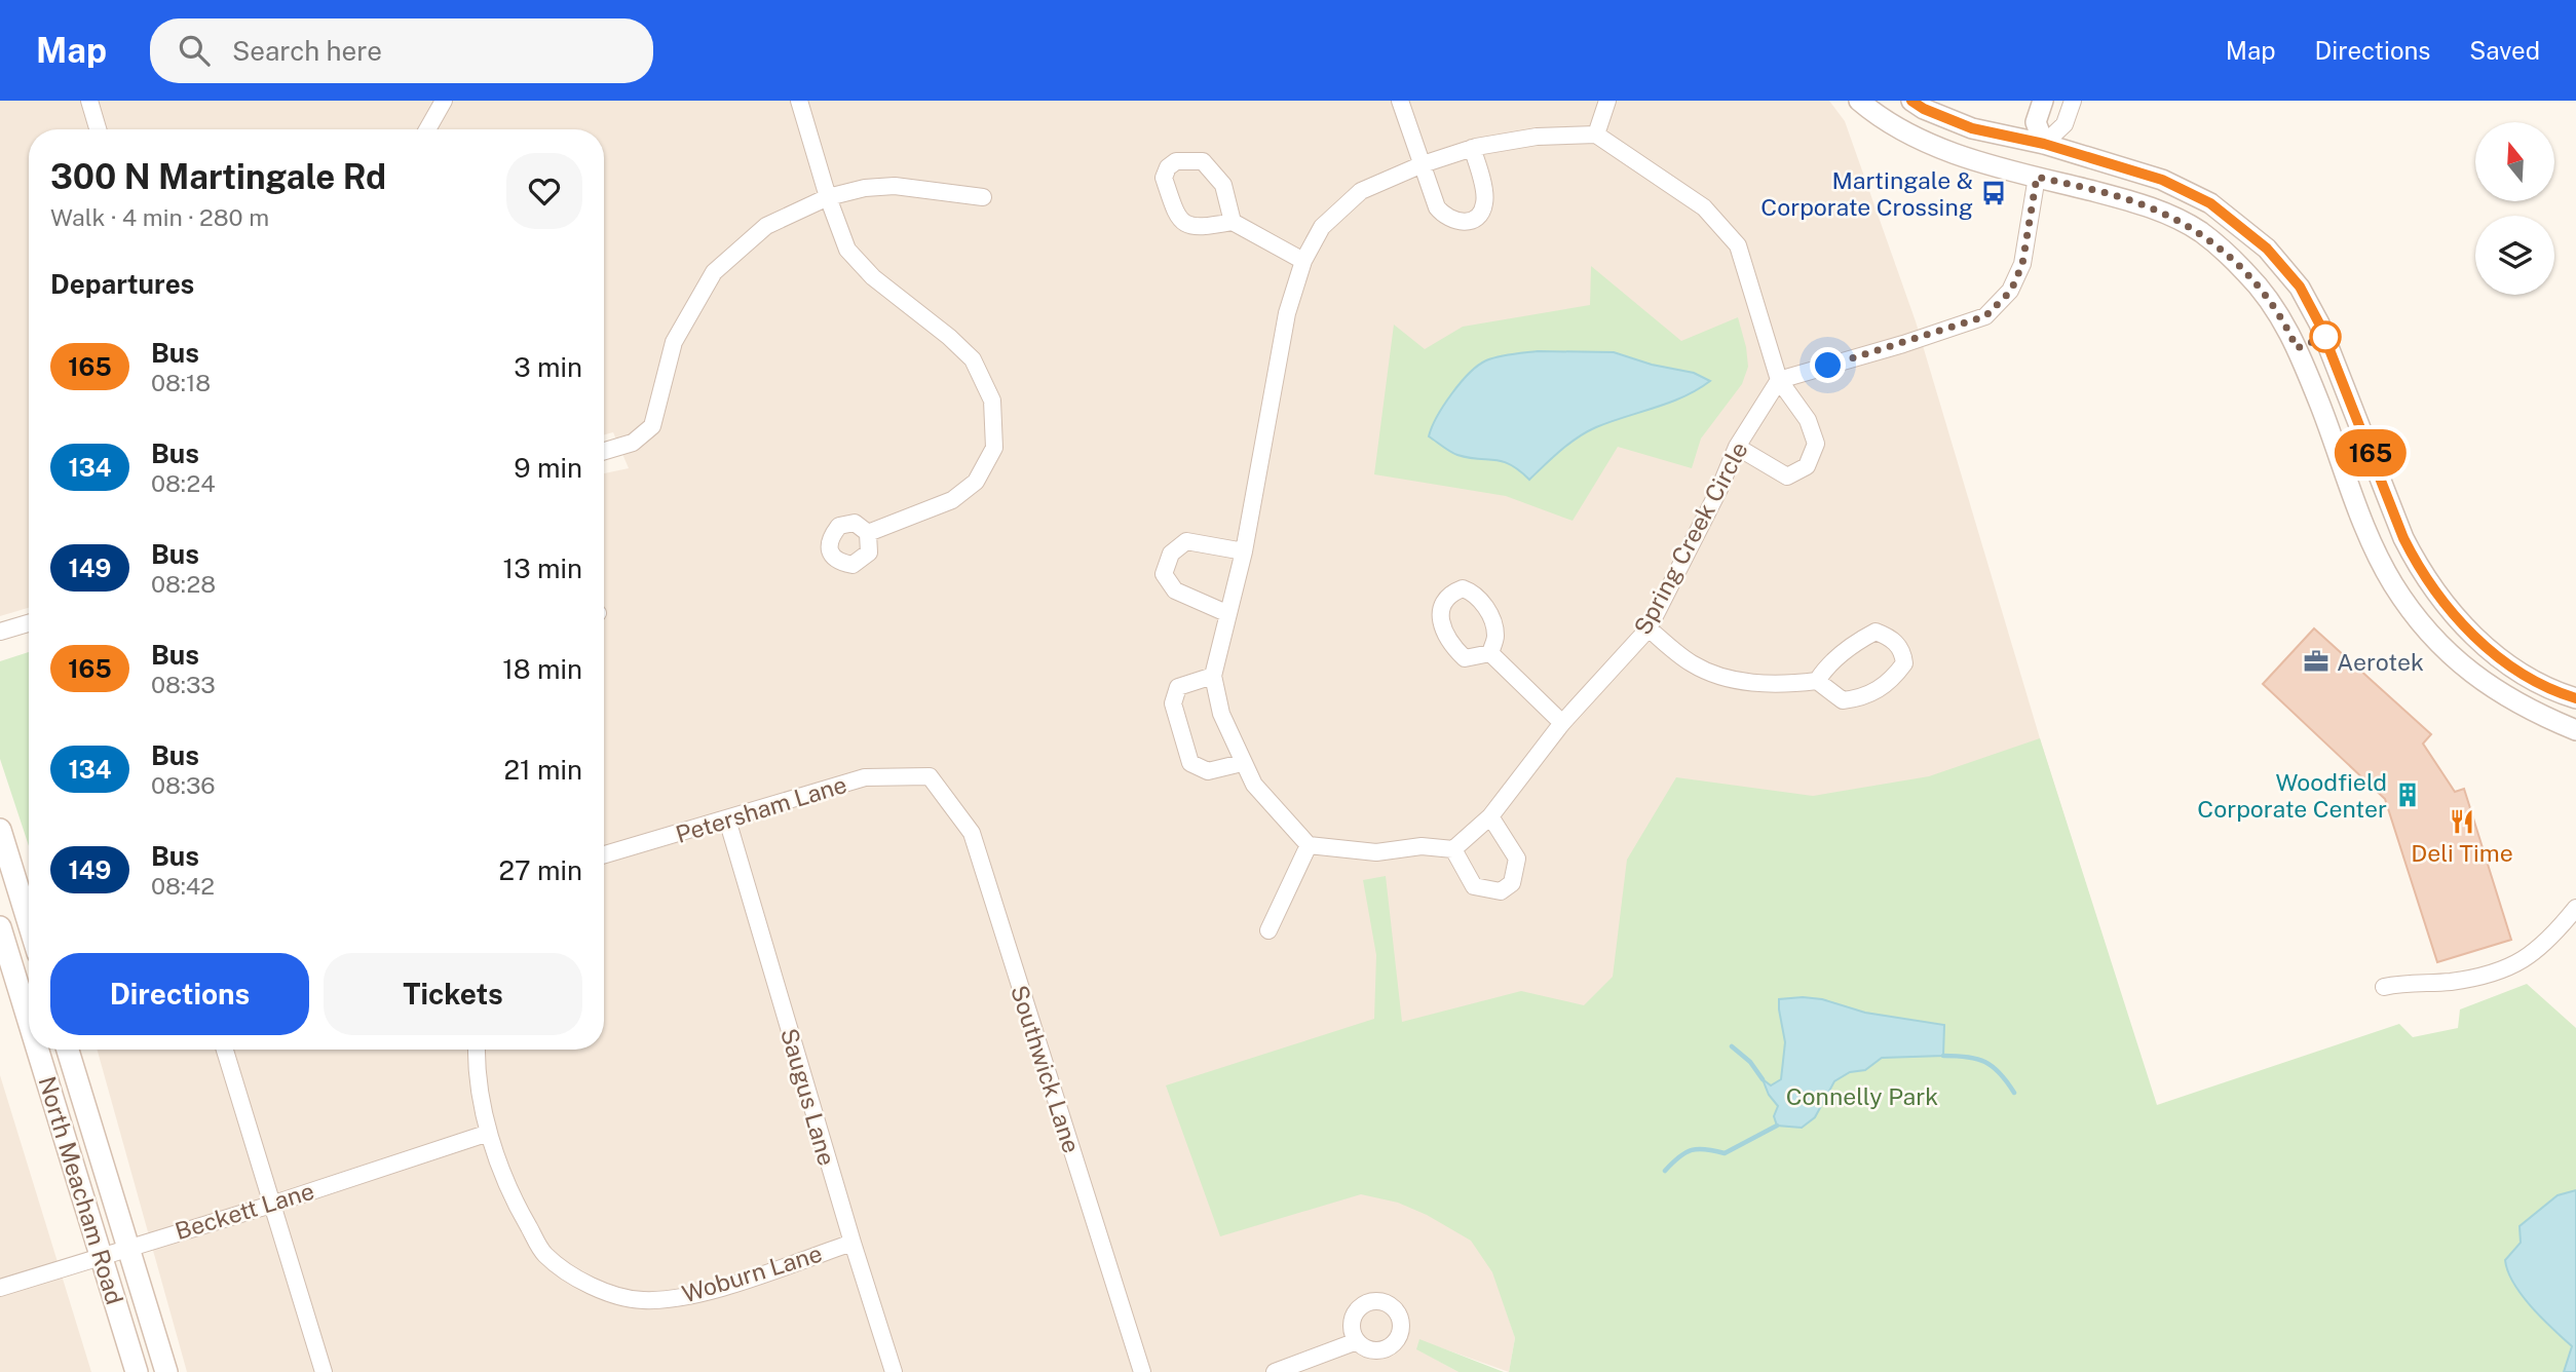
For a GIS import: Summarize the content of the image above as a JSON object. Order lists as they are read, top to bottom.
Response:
{
  "streets": {
    "main road": ["North Meacham Road"],
    "street": [
      "Spring Creek Circle",
      "Petersham Lane",
      "Southwick Lane",
      "Saugus Lane",
      "Beckett Lane",
      "Woburn Lane"
    ]
  },
  "crossings": [
    ["Petersham Lane", "Southwick Lane"],
    ["Petersham Lane", "Saugus Lane"],
    ["Saugus Lane", "Woburn Lane"],
    ["North Meacham Road", "Beckett Lane"],
    ["Beckett Lane", "Woburn Lane"]
  ],
  "parks": ["Connelly Park"],
  "places": {
    "bus stop": ["Martingale & Corporate Crossing"],
    "office": ["Aerotek"],
    "building": ["Woodfield Corporate Center"],
    "restaurant": ["Deli Time"]
  },
  "lines": ["bus line 165"],
  "north": "top",
  "page": {
    "header": "Map",
    "search": "Search here",
    "nav": ["Map", "Directions", "Saved"],
    "on_map": "165",
    "heading": [
      ["300 N Martingale Rd", "Walk · 4 min · 280 m"],
      "Departures"
    ],
    "list": [
      {
        "mark": "165",
        "name": "Bus",
        "note": "08:18",
        "value": "3 min"
      },
      {
        "mark": "134",
        "name": "Bus",
        "note": "08:24",
        "value": "9 min"
      },
      {
        "mark": "149",
        "name": "Bus",
        "note": "08:28",
        "value": "13 min"
      },
      {
        "mark": "165",
        "name": "Bus",
        "note": "08:33",
        "value": "18 min"
      },
      {
        "mark": "134",
        "name": "Bus",
        "note": "08:36",
        "value": "21 min"
      },
      {
        "mark": "149",
        "name": "Bus",
        "note": "08:42",
        "value": "27 min"
      }
    ],
    "buttons": ["Directions", "Tickets"]
  }
}
